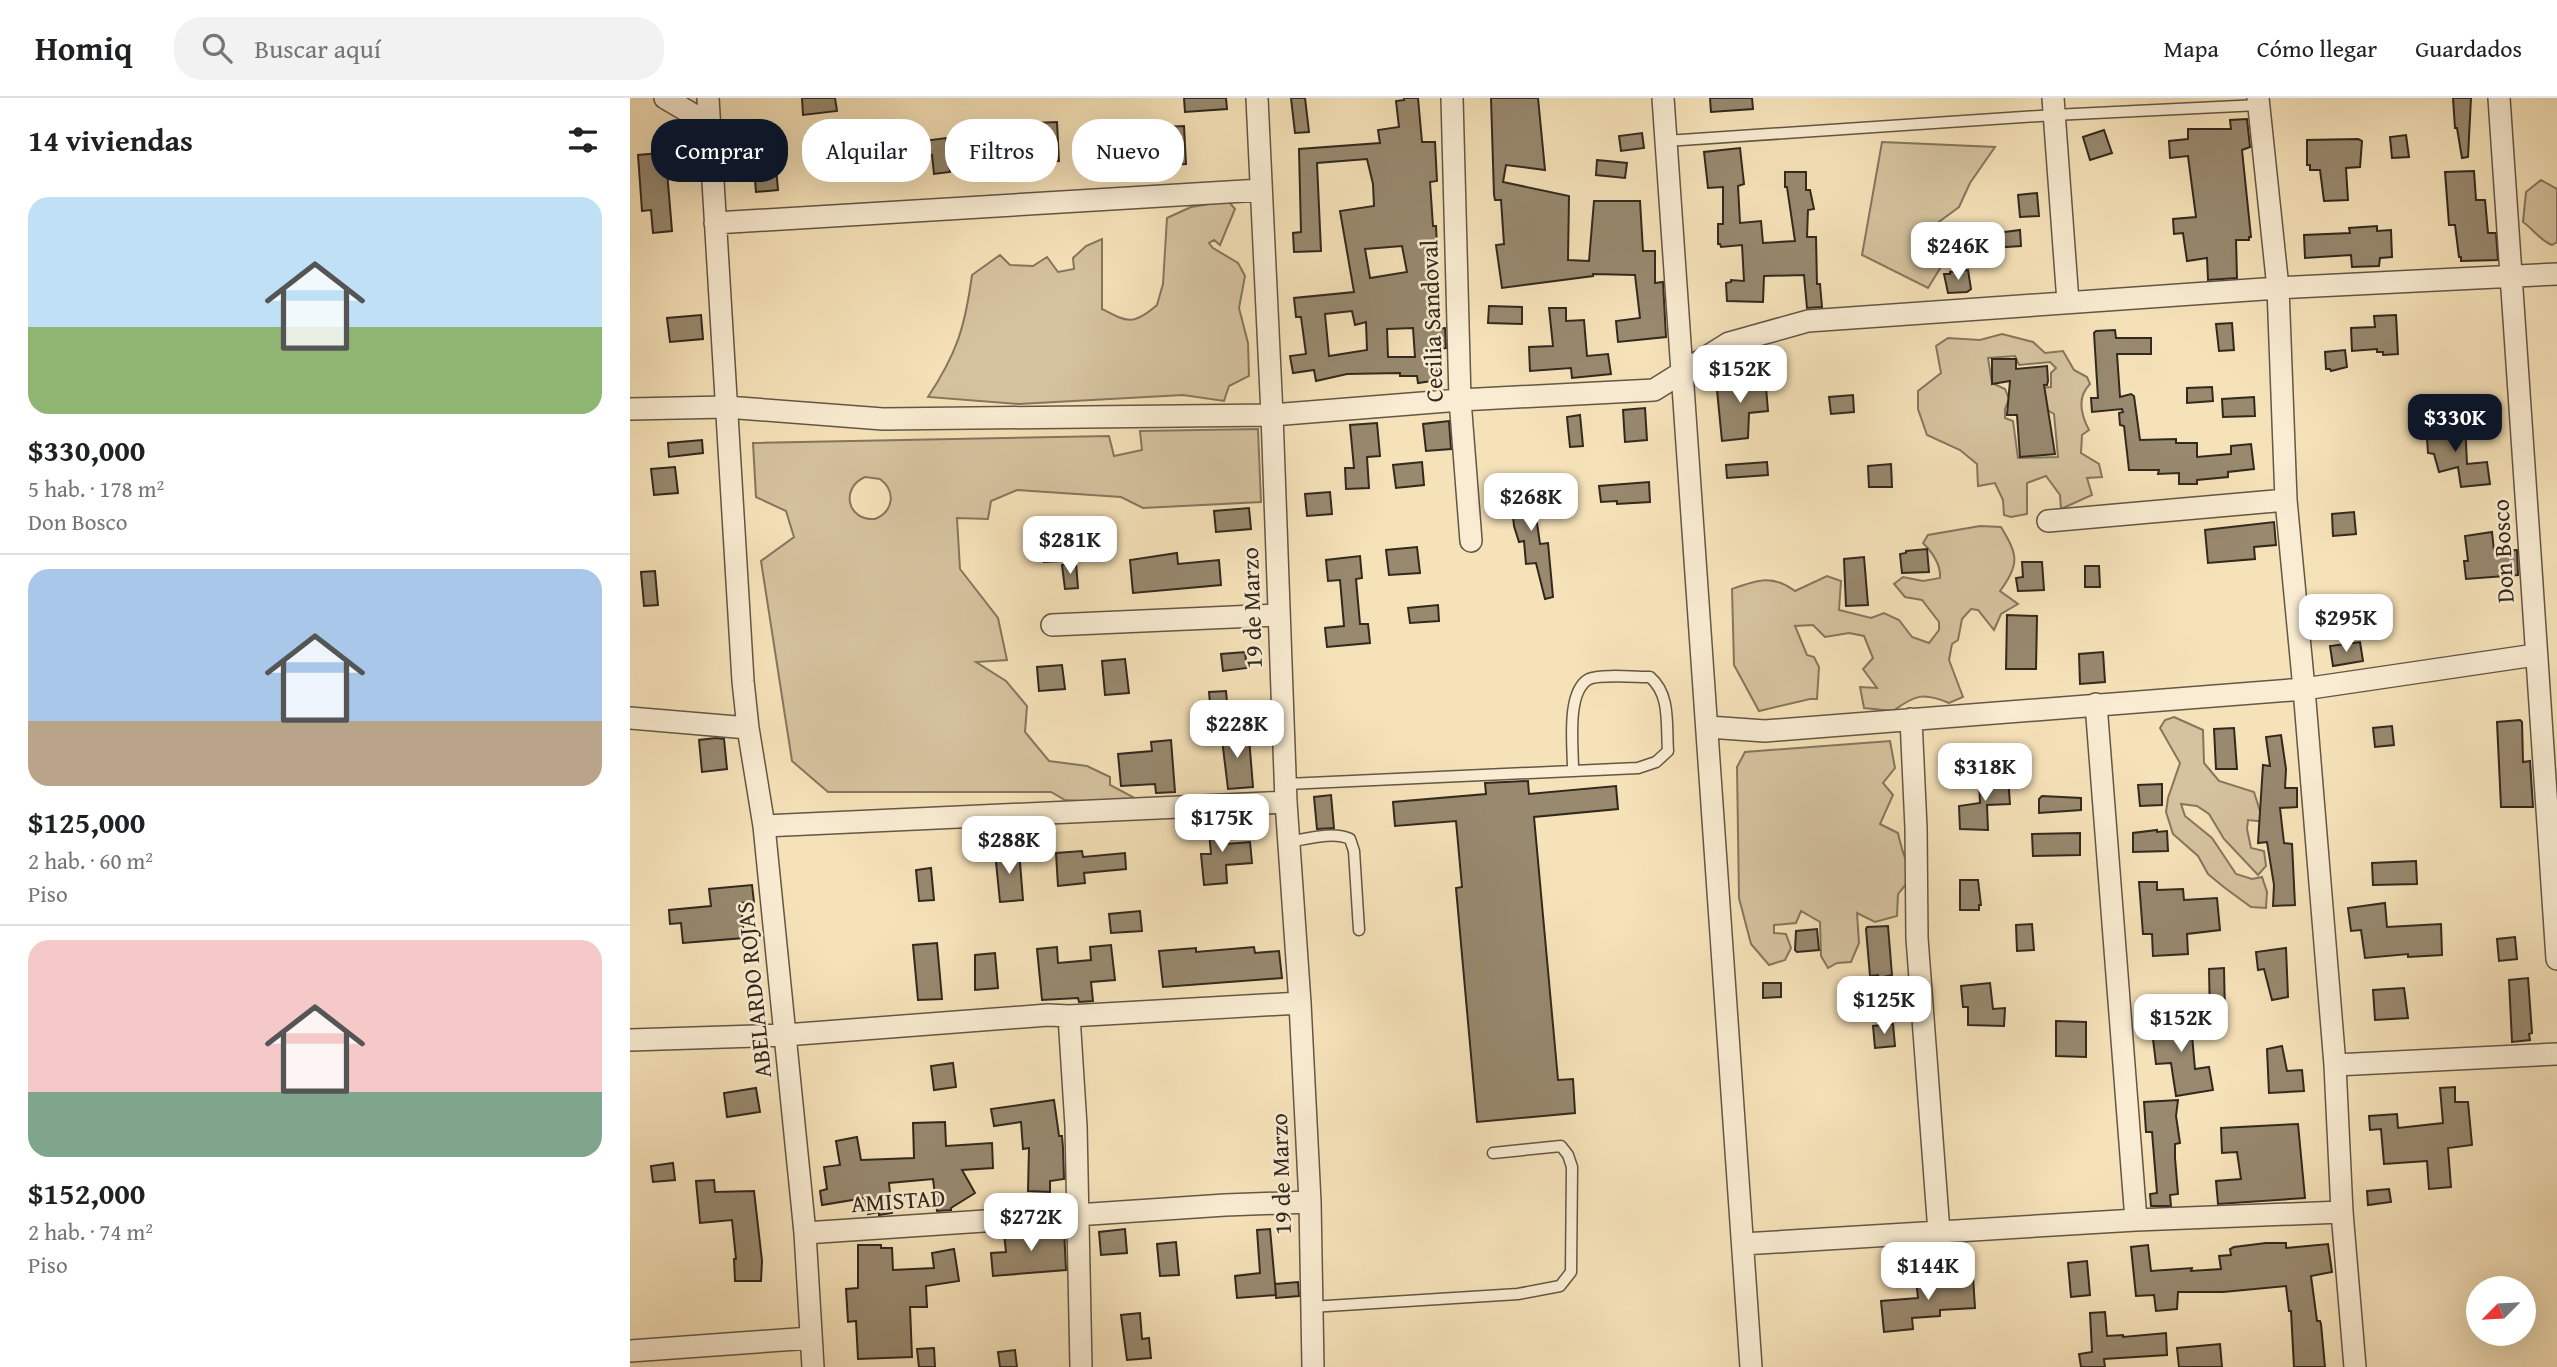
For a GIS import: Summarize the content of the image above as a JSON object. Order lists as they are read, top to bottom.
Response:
{
  "streets": {
    "street": [
      "Cecilia Sandoval",
      "Don Bosco",
      "19 de Marzo",
      "ABELARDO ROJAS",
      "AMISTAD"
    ]
  },
  "crossings": [
    ["19 de Marzo", "AMISTAD"],
    ["ABELARDO ROJAS", "AMISTAD"]
  ],
  "north": "bottom left",
  "page": {
    "header": "Homiq",
    "search": "Buscar aquí",
    "nav": ["Mapa", "Cómo llegar", "Guardados"],
    "heading": "14 viviendas",
    "chip": [
      "Comprar",
      "Alquilar",
      "Filtros",
      "Nuevo"
    ],
    "list": [
      {
        "name": "$330,000",
        "note": "5 hab. · 178 m² · Don Bosco"
      },
      {
        "name": "$125,000",
        "note": "2 hab. · 60 m² · Piso"
      },
      {
        "name": "$152,000",
        "note": "2 hab. · 74 m² · Piso"
      }
    ],
    "price": [
      "$246K",
      "$152K",
      "$330K",
      "$268K",
      "$281K",
      "$295K",
      "$228K",
      "$318K",
      "$175K",
      "$288K",
      "$125K",
      "$152K",
      "$272K",
      "$144K"
    ]
  }
}
